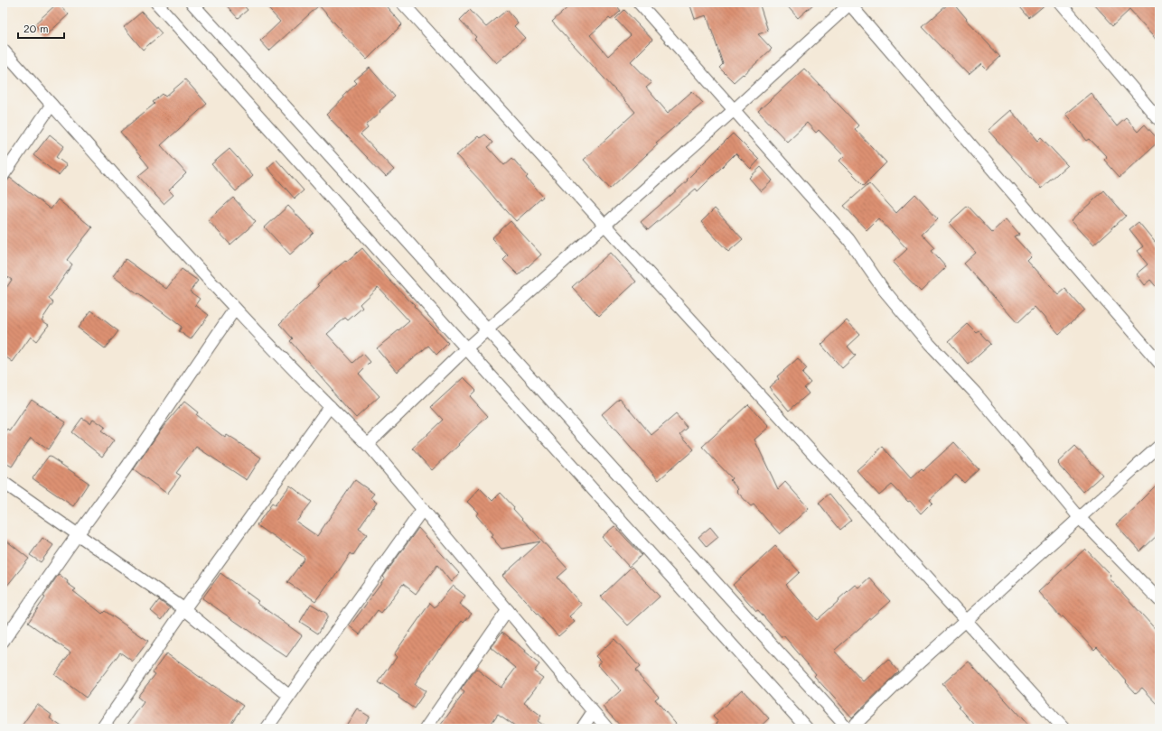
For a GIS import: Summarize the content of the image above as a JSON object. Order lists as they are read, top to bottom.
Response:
{
  "scale_bar": "20 m"
}
